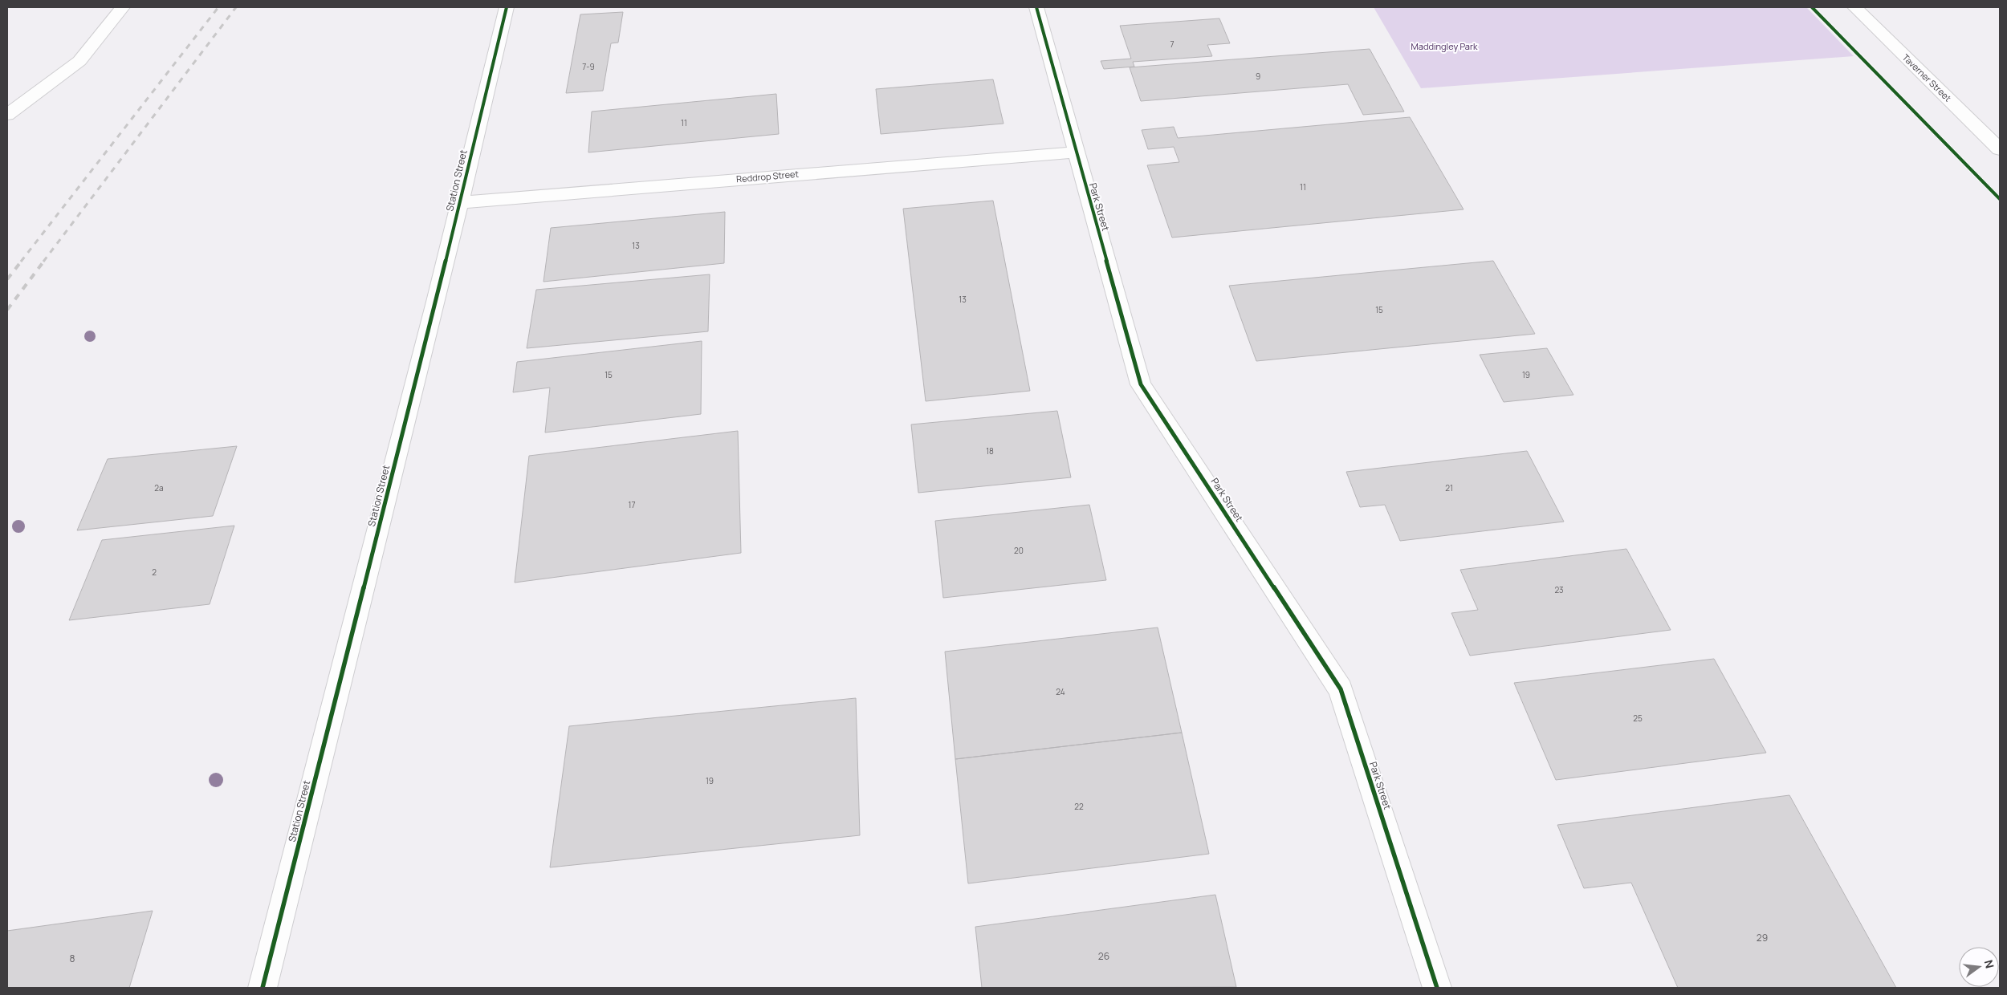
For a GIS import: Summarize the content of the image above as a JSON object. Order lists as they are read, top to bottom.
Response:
{
  "streets": {
    "street": [
      "Taverner Street",
      "Reddrop Street",
      "Station Street",
      "Park Street"
    ]
  },
  "crossings": [
    ["Reddrop Street", "Station Street"],
    ["Reddrop Street", "Park Street"]
  ],
  "parks": ["Maddingley Park"],
  "house_numbers": [
    "7",
    "7-9",
    "9",
    "11",
    "11",
    "13",
    "13",
    "15",
    "15",
    "19",
    "18",
    "2a",
    "21",
    "17",
    "20",
    "2",
    "23",
    "24",
    "25",
    "19",
    "22",
    "29",
    "26",
    "8"
  ],
  "north": "right"
}
